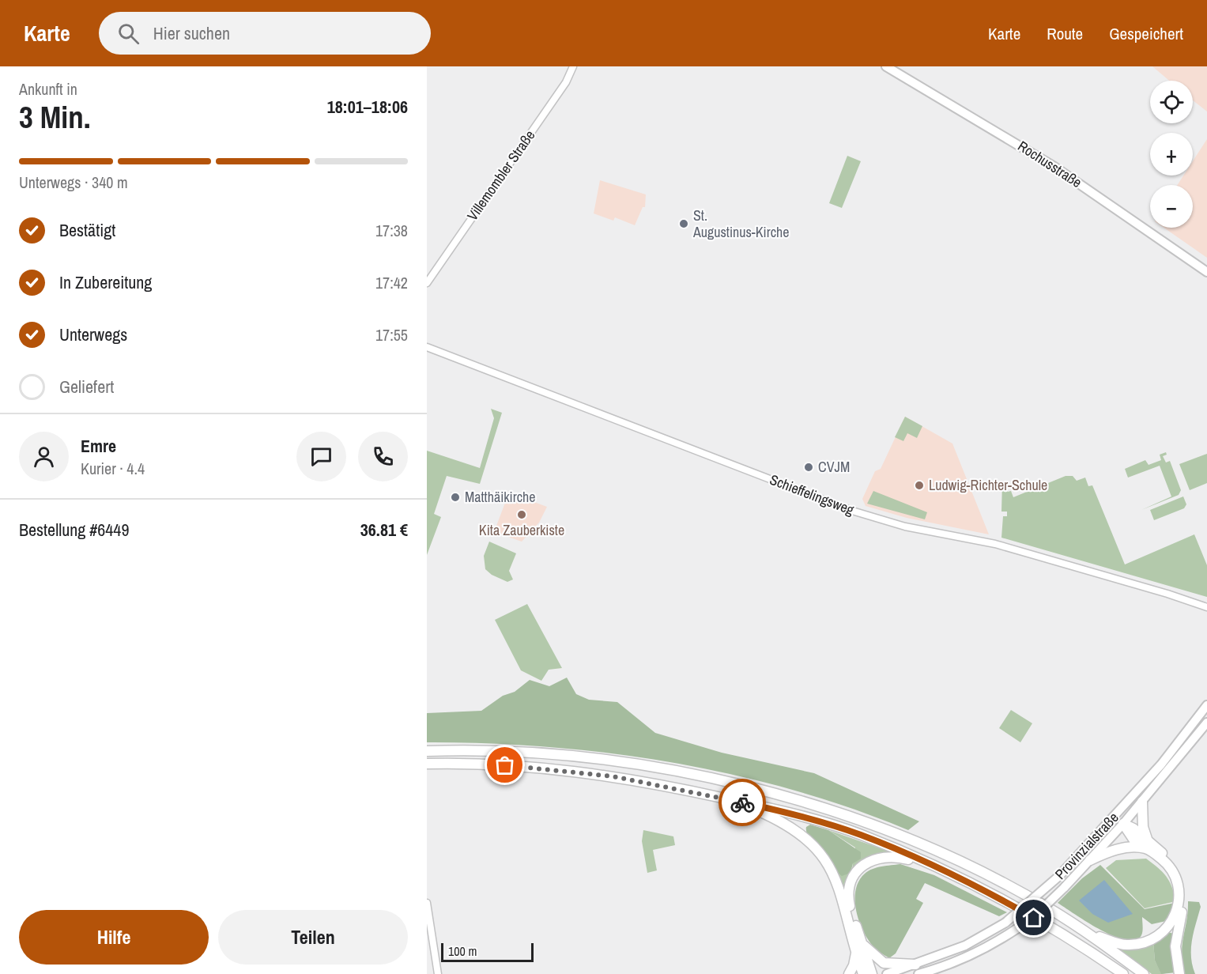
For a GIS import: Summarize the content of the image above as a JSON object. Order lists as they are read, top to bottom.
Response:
{
  "streets": {
    "main road": ["Rochusstraße", "Provinzialstraße"],
    "street": ["Villemombler Straße", "Schieffelingsweg"]
  },
  "places": [
    "St. Augustinus-Kirche",
    "CVJM",
    "Ludwig-Richter-Schule",
    "Matthäikirche",
    "Kita Zauberkiste"
  ],
  "scale_bar": "100 m",
  "page": {
    "header": "Karte",
    "search": "Hier suchen",
    "nav": ["Karte", "Route", "Gespeichert"],
    "heading": ["3 Min.", "Ankunft in", "18:01–18:06"],
    "panel": [
      "Emre",
      "Kurier · 4.4",
      "Bestellung #6449",
      "36.81 €"
    ],
    "map_buttons": ["+", "−"],
    "bar": "Unterwegs · 340 m",
    "list": [
      ["Bestätigt", "17:38"],
      ["In Zubereitung", "17:42"],
      ["Unterwegs", "17:55"],
      "Geliefert"
    ],
    "buttons": ["Hilfe", "Teilen"],
    "scale": "100 m"
  }
}
